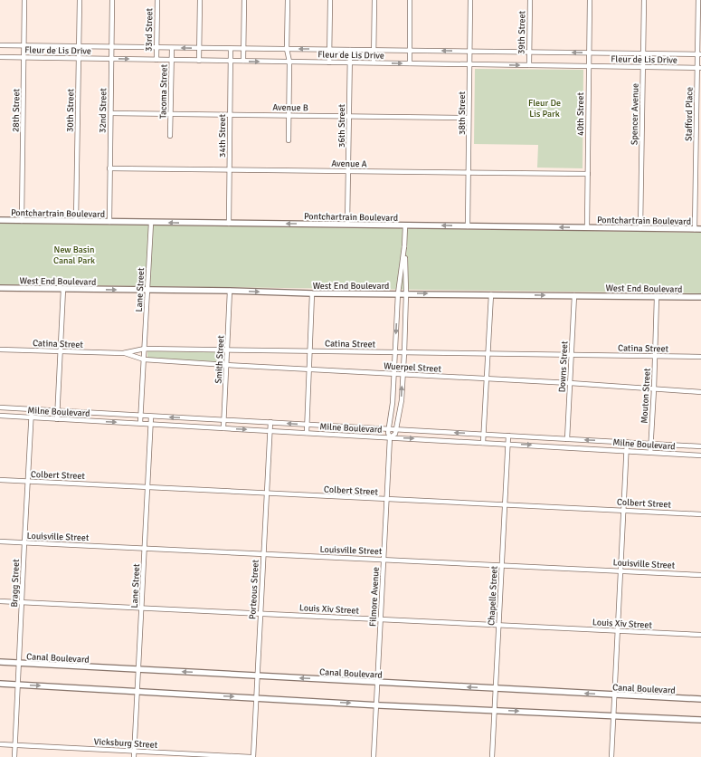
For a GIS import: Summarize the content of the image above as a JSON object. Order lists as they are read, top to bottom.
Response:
{
  "streets": {
    "main road": ["Pontchartrain Boulevard", "West End Boulevard", "Canal Boulevard"],
    "street": [
      "33rd Street",
      "39th Street",
      "Fleur de Lis Drive",
      "Tacoma Street",
      "Avenue B",
      "28th Street",
      "30th Street",
      "32nd Street",
      "38th Street",
      "40th Street",
      "Spencer Avenue",
      "Stafford Place",
      "36th Street",
      "34th Street",
      "Avenue A",
      "Lane Street",
      "Catina Street",
      "Smith Street",
      "Wuerpel Street",
      "Downs Street",
      "Mouton Street",
      "Milne Boulevard",
      "Colbert Street",
      "Louisville Street",
      "Bragg Street",
      "Porteous Street",
      "Chapelle Street",
      "Filmore Avenue",
      "Louis Xiv Street",
      "Vicksburg Street"
    ]
  },
  "crossings": [
    ["33rd Street", "Fleur de Lis Drive"],
    ["39th Street", "Fleur de Lis Drive"],
    ["Fleur de Lis Drive", "Tacoma Street"],
    ["Fleur de Lis Drive", "28th Street"],
    ["Fleur de Lis Drive", "30th Street"],
    ["Fleur de Lis Drive", "32nd Street"],
    ["Fleur de Lis Drive", "38th Street"],
    ["Fleur de Lis Drive", "40th Street"],
    ["Fleur de Lis Drive", "Spencer Avenue"],
    ["Fleur de Lis Drive", "Stafford Place"],
    ["Fleur de Lis Drive", "36th Street"],
    ["Fleur de Lis Drive", "34th Street"],
    ["Tacoma Street", "Avenue B"],
    ["Avenue B", "32nd Street"],
    ["Avenue B", "38th Street"],
    ["Avenue B", "36th Street"],
    ["Avenue B", "34th Street"],
    ["28th Street", "Pontchartrain Boulevard"],
    ["30th Street", "Pontchartrain Boulevard"],
    ["32nd Street", "Avenue A"],
    ["32nd Street", "Pontchartrain Boulevard"],
    ["38th Street", "Avenue A"],
    ["38th Street", "Pontchartrain Boulevard"],
    ["40th Street", "Avenue A"],
    ["40th Street", "Pontchartrain Boulevard"],
    ["Spencer Avenue", "Pontchartrain Boulevard"],
    ["Stafford Place", "Pontchartrain Boulevard"],
    ["36th Street", "Avenue A"],
    ["36th Street", "Pontchartrain Boulevard"],
    ["34th Street", "Avenue A"],
    ["34th Street", "Pontchartrain Boulevard"],
    ["Pontchartrain Boulevard", "Lane Street"],
    ["Pontchartrain Boulevard", "Filmore Avenue"],
    ["West End Boulevard", "Lane Street"],
    ["West End Boulevard", "Smith Street"],
    ["West End Boulevard", "Downs Street"],
    ["West End Boulevard", "Mouton Street"],
    ["West End Boulevard", "Filmore Avenue"],
    ["Lane Street", "Catina Street"],
    ["Lane Street", "Wuerpel Street"],
    ["Lane Street", "Milne Boulevard"],
    ["Lane Street", "Colbert Street"],
    ["Lane Street", "Louisville Street"],
    ["Lane Street", "Louis Xiv Street"],
    ["Lane Street", "Canal Boulevard"],
    ["Lane Street", "Vicksburg Street"],
    ["Catina Street", "Smith Street"],
    ["Catina Street", "Wuerpel Street"],
    ["Catina Street", "Downs Street"],
    ["Catina Street", "Mouton Street"],
    ["Catina Street", "Filmore Avenue"],
    ["Smith Street", "Wuerpel Street"],
    ["Smith Street", "Milne Boulevard"],
    ["Wuerpel Street", "Downs Street"],
    ["Wuerpel Street", "Mouton Street"],
    ["Wuerpel Street", "Filmore Avenue"],
    ["Downs Street", "Milne Boulevard"],
    ["Mouton Street", "Milne Boulevard"],
    ["Milne Boulevard", "Bragg Street"],
    ["Milne Boulevard", "Porteous Street"],
    ["Milne Boulevard", "Chapelle Street"],
    ["Milne Boulevard", "Filmore Avenue"],
    ["Colbert Street", "Bragg Street"],
    ["Colbert Street", "Porteous Street"],
    ["Colbert Street", "Chapelle Street"],
    ["Colbert Street", "Filmore Avenue"],
    ["Louisville Street", "Bragg Street"],
    ["Louisville Street", "Porteous Street"],
    ["Louisville Street", "Chapelle Street"],
    ["Louisville Street", "Filmore Avenue"],
    ["Bragg Street", "Louis Xiv Street"],
    ["Bragg Street", "Canal Boulevard"],
    ["Bragg Street", "Vicksburg Street"],
    ["Porteous Street", "Louis Xiv Street"],
    ["Porteous Street", "Canal Boulevard"],
    ["Chapelle Street", "Louis Xiv Street"],
    ["Chapelle Street", "Canal Boulevard"],
    ["Filmore Avenue", "Louis Xiv Street"],
    ["Filmore Avenue", "Canal Boulevard"]
  ],
  "one_way": ["Pontchartrain Boulevard", "West End Boulevard"],
  "parks": ["Fleur De Lis Park", "New Basin Canal Park"]
}
